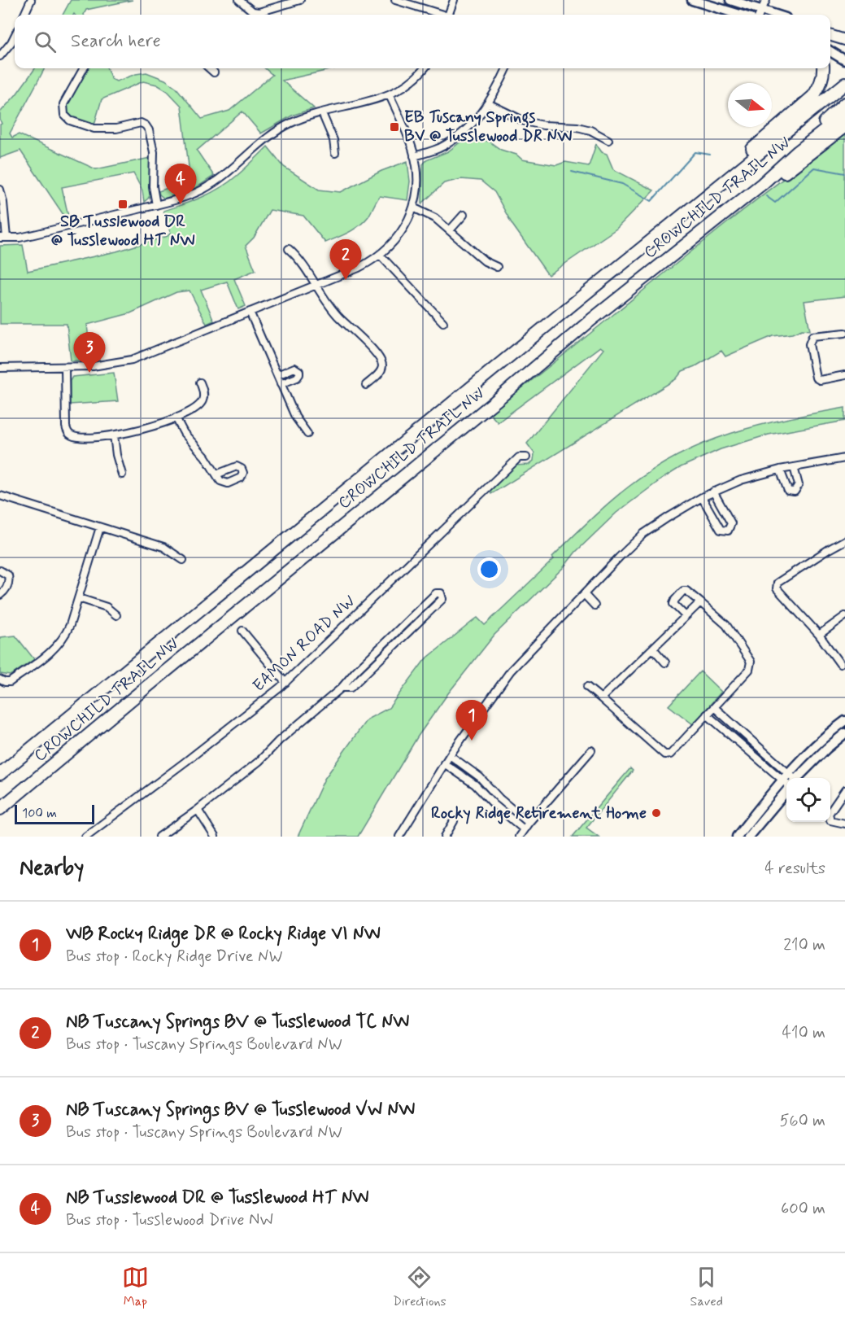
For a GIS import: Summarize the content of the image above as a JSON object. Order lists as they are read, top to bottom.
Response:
{
  "streets": {
    "highway": ["CROWCHILD TRAIL NW"],
    "street": ["EAMON ROAD NW"]
  },
  "places": {
    "transit": ["EB Tuscany Springs BV @ Tusslewood DR NW", "SB Tusslewood DR @ Tusslewood HT NW"],
    "other": ["Rocky Ridge Retirement Home"]
  },
  "scale_bar": "100 m",
  "north": "right",
  "page": {
    "search": "Search here",
    "pins": [
      "4",
      "2",
      "3",
      "1"
    ],
    "scale": "100 m",
    "heading": ["Nearby", "4 results"],
    "list": [
      {
        "mark": "1",
        "name": "WB Rocky Ridge DR @ Rocky Ridge VI NW",
        "note": "Bus stop · Rocky Ridge Drive NW",
        "value": "210 m"
      },
      {
        "mark": "2",
        "name": "NB Tuscany Springs BV @ Tusslewood TC NW",
        "note": "Bus stop · Tuscany Springs Boulevard NW",
        "value": "410 m"
      },
      {
        "mark": "3",
        "name": "NB Tuscany Springs BV @ Tusslewood VW NW",
        "note": "Bus stop · Tuscany Springs Boulevard NW",
        "value": "560 m"
      },
      {
        "mark": "4",
        "name": "NB Tusslewood DR @ Tusslewood HT NW",
        "note": "Bus stop · Tusslewood Drive NW",
        "value": "600 m"
      }
    ],
    "nav": ["Map", "Directions", "Saved"]
  }
}
